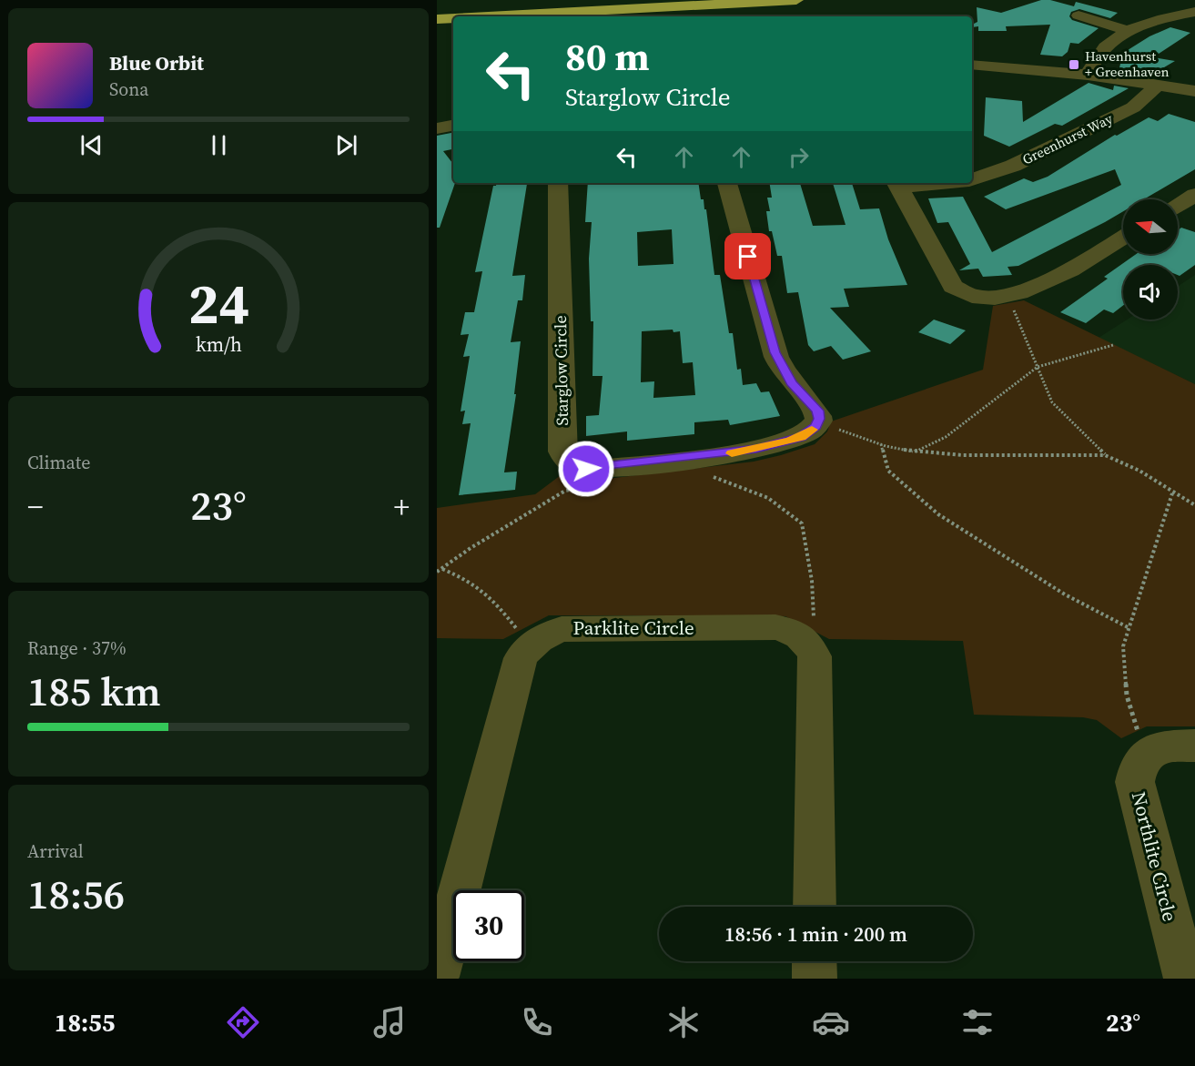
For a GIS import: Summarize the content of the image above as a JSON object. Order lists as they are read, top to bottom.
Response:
{
  "streets": {
    "street": [
      "Greenhurst Way",
      "Starglow Circle",
      "Parklite Circle",
      "Northlite Circle"
    ]
  },
  "places": {
    "transit": ["Havenhurst + Greenhaven"]
  },
  "north": "left",
  "page": {
    "turn": ["80 m", "Starglow Circle"],
    "song": ["Blue Orbit", "Sona"],
    "tile": [
      "Climate",
      ["Range · 37%", "185 km"],
      ["Arrival", "18:56"]
    ],
    "heat": ["−", "23°", "+"],
    "limit": "30",
    "trip": "18:56 · 1 min · 200 m",
    "tabs": ["18:55", "23°"],
    "gauge": ["24", "km/h"]
  }
}
